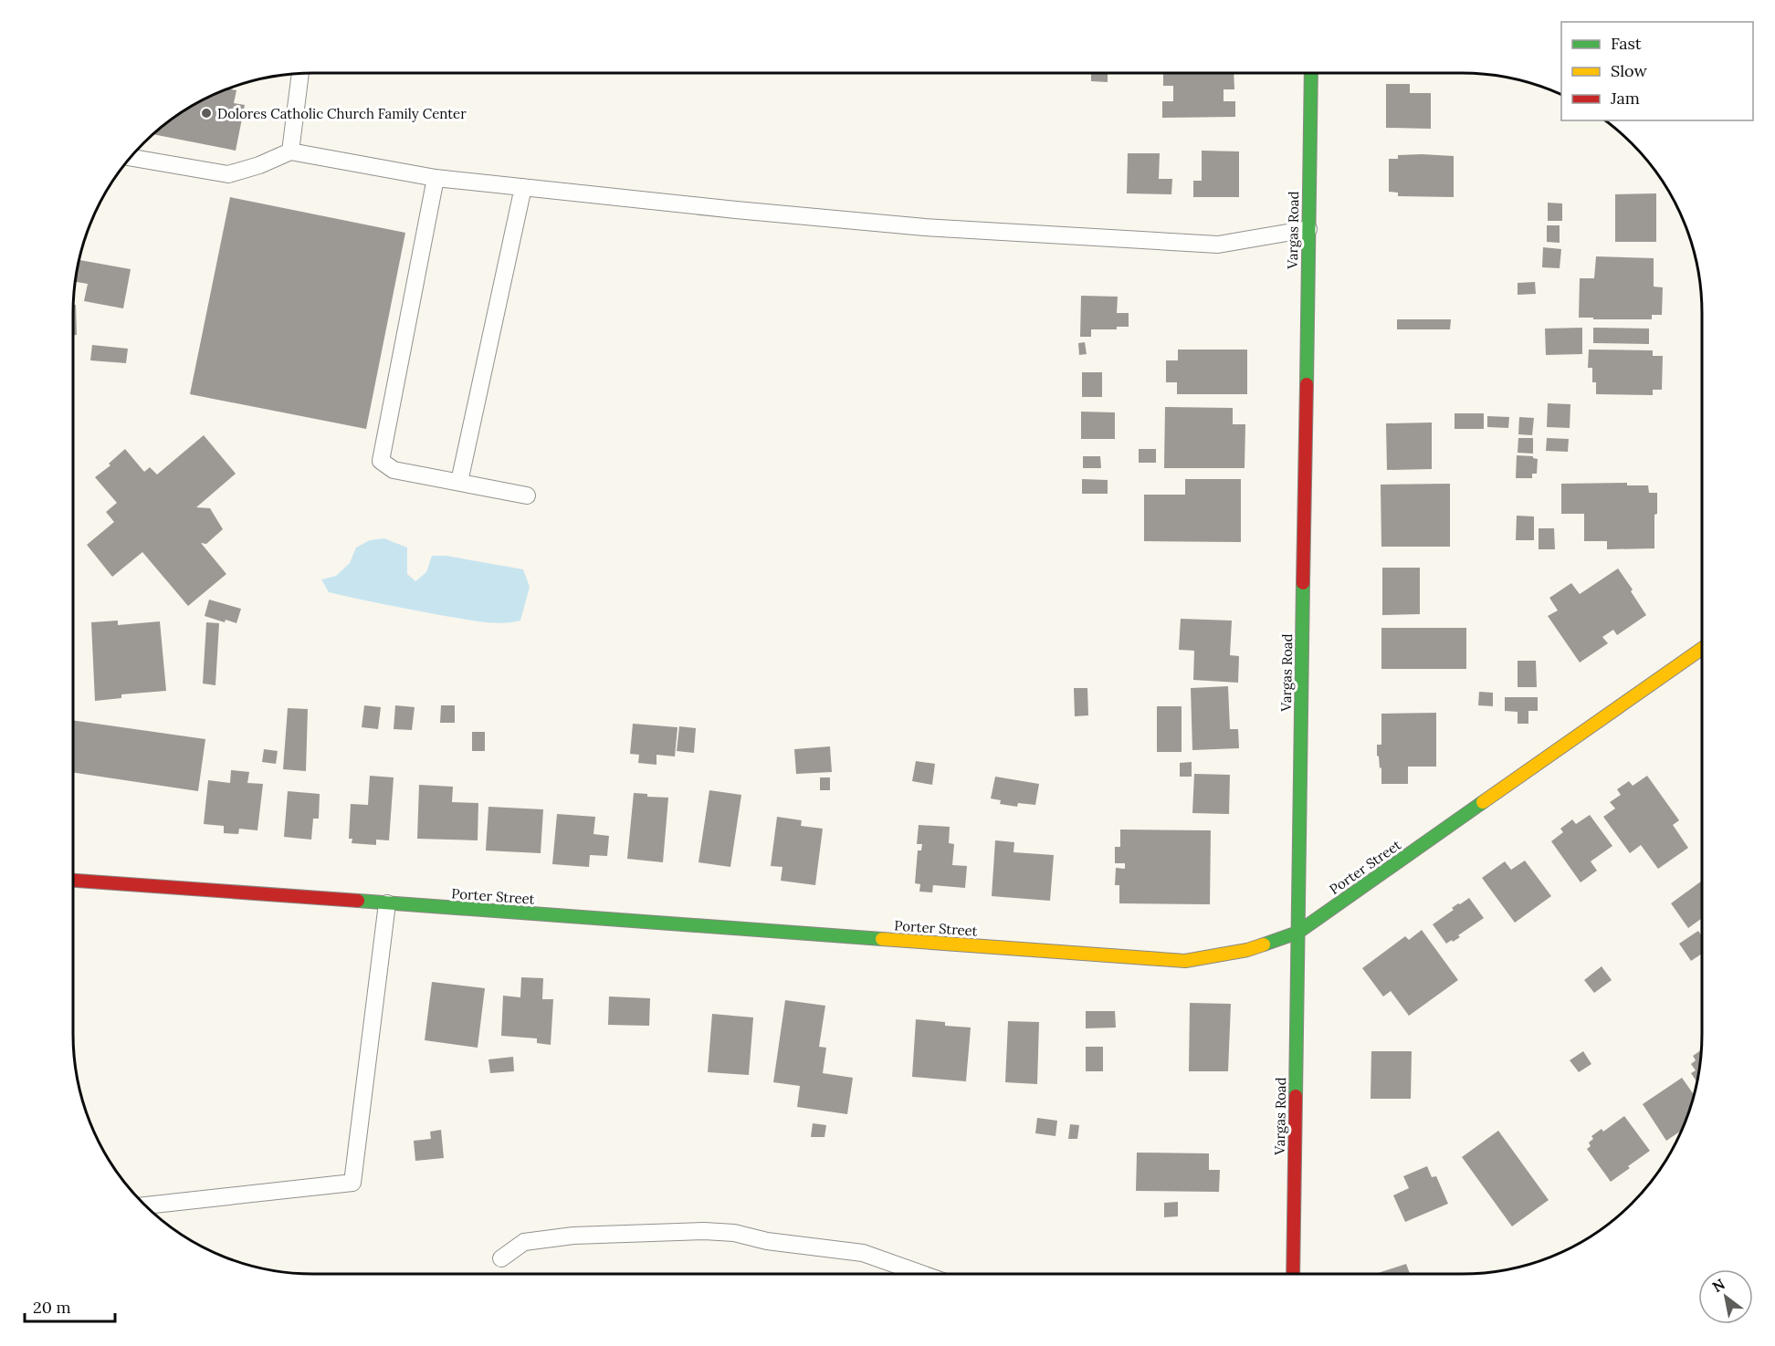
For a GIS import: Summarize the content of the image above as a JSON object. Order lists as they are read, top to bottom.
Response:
{
  "streets": {
    "street": ["Vargas Road", "Porter Street"]
  },
  "crossings": [
    ["Vargas Road", "Porter Street"]
  ],
  "places": ["Dolores Catholic Church Family Center"],
  "legend": ["Fast", "Slow", "Jam"],
  "scale_bar": "20 m",
  "north": "top left"
}
